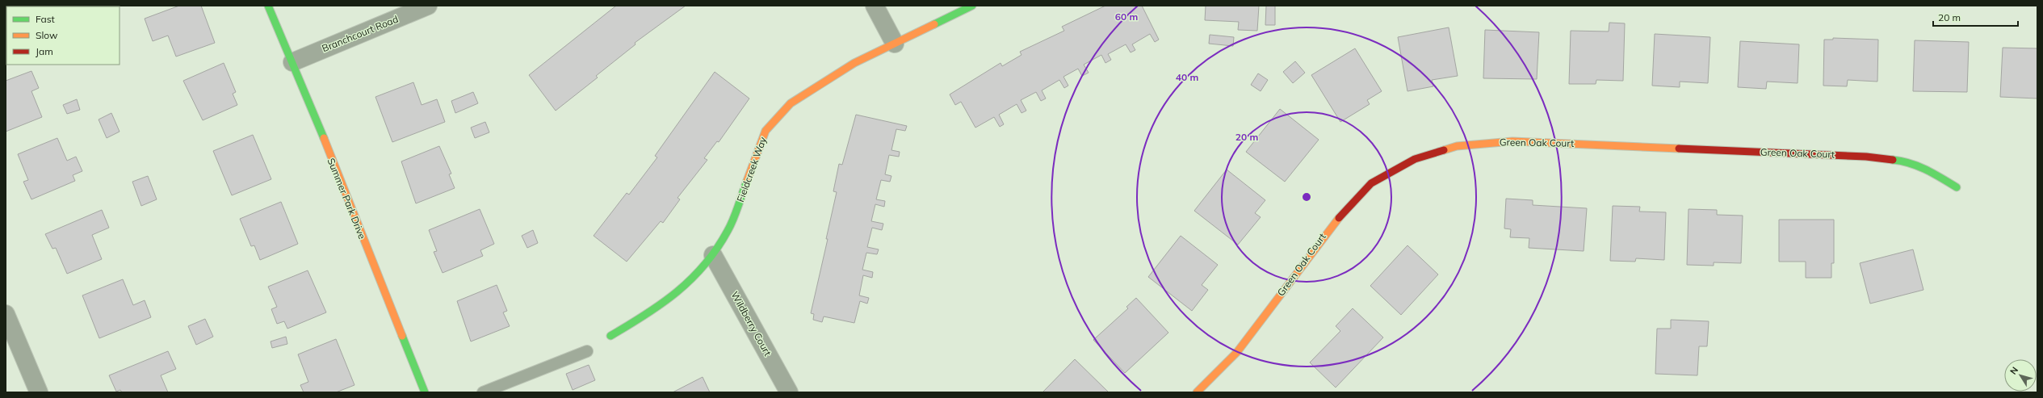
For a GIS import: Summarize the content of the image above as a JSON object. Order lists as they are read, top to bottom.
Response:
{
  "streets": {
    "street": [
      "Branchcourt Road",
      "Green Oak Court",
      "Fieldcreek Way",
      "Summer Park Drive",
      "Wildberry Court"
    ]
  },
  "crossings": [
    ["Branchcourt Road", "Summer Park Drive"],
    ["Fieldcreek Way", "Wildberry Court"]
  ],
  "legend": ["Fast", "Slow", "Jam"],
  "scale_bar": "20 m",
  "north": "top left",
  "rings": ["60 m", "40 m", "20 m"]
}
